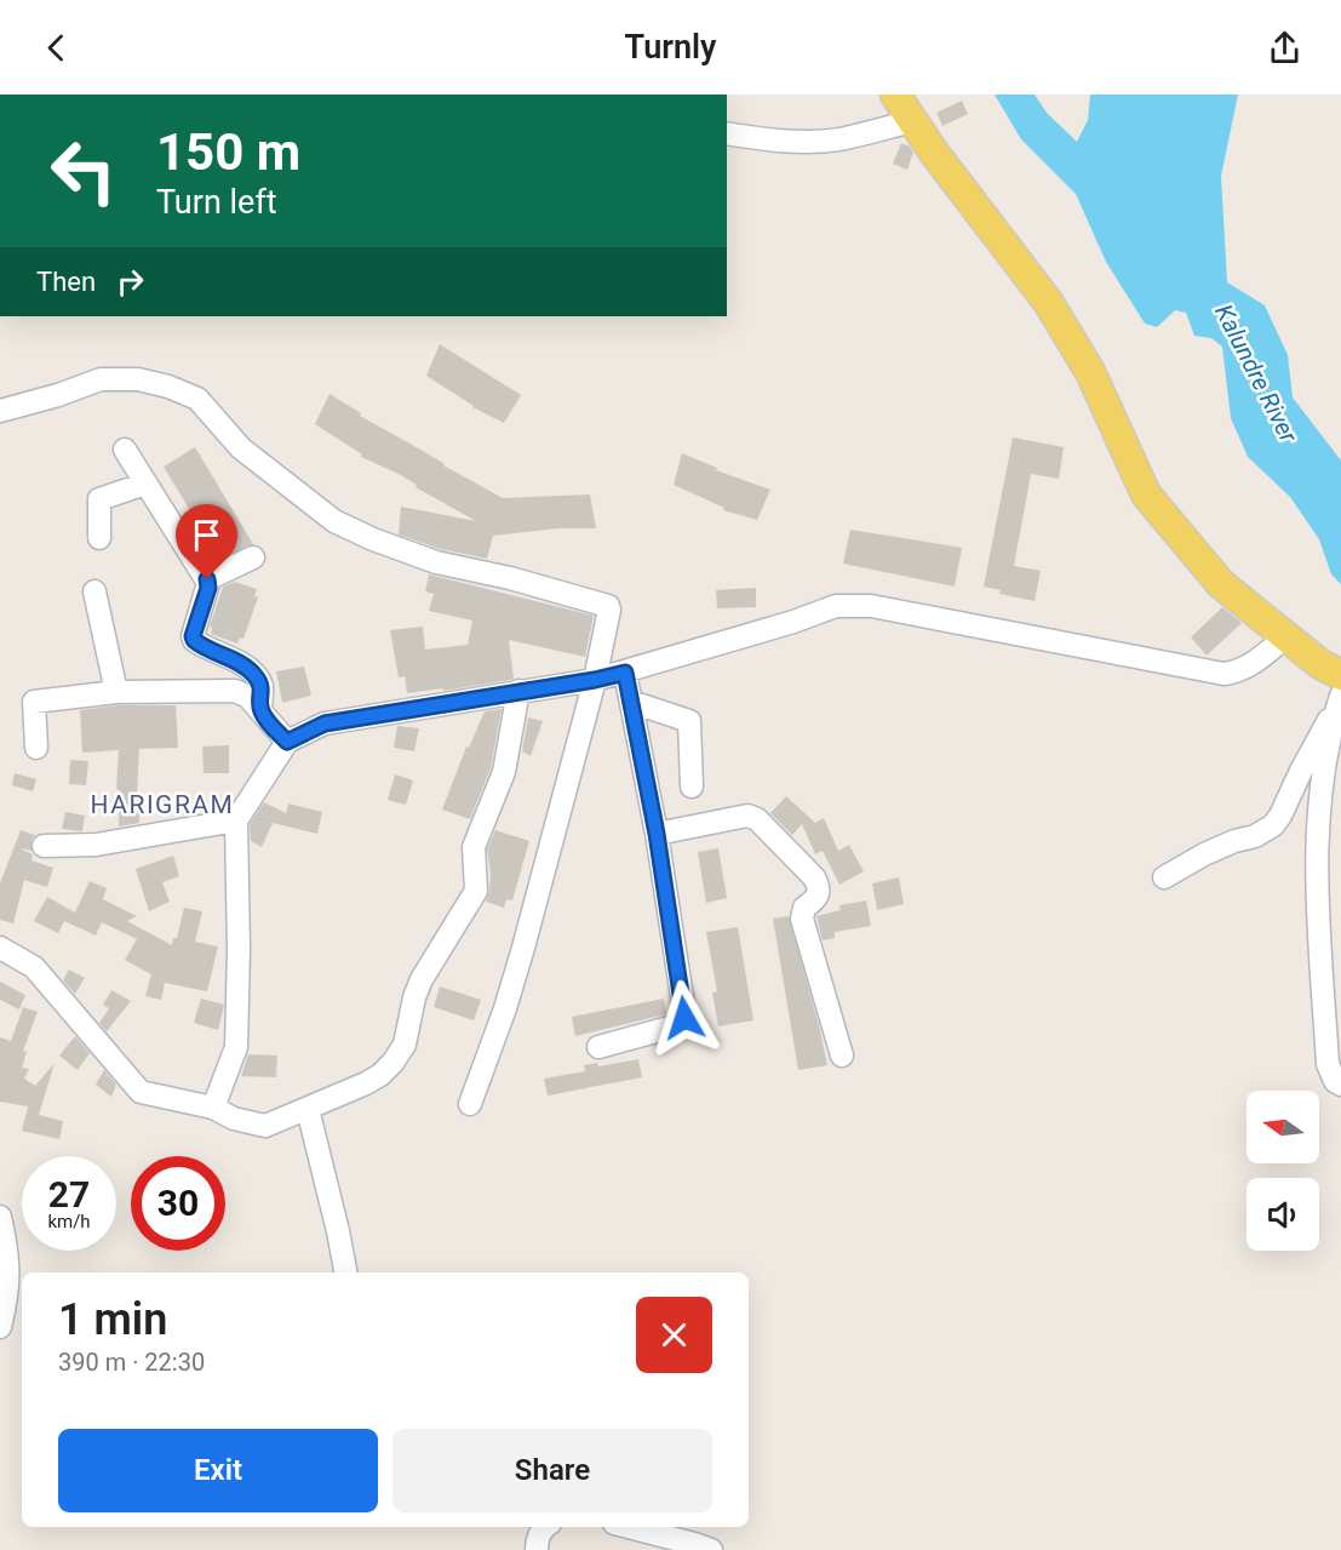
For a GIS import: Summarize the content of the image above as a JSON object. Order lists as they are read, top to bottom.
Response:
{
  "districts": ["HARIGRAM"],
  "water": ["Kalundre River"],
  "north": "left",
  "page": {
    "header": "Turnly",
    "turn": ["150 m", "Turn left"],
    "then": "Then",
    "speed": "27 km/h",
    "limit": "30",
    "heading": ["1 min", "390 m · 22:30"],
    "buttons": ["Exit", "Share"]
  }
}
